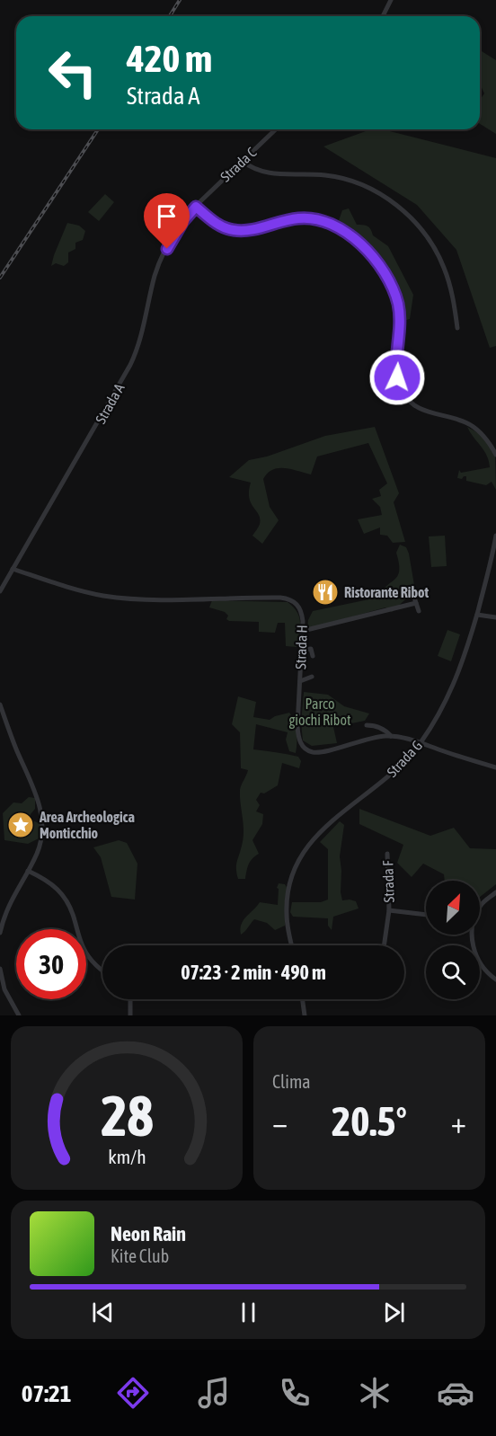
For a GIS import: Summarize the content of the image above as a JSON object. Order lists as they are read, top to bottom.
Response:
{
  "streets": {
    "street": [
      "Strada C",
      "Strada A",
      "Strada H",
      "Strada G",
      "Strada F"
    ]
  },
  "crossings": [
    ["Strada C", "Strada A"],
    ["Strada A", "Strada H"],
    ["Strada H", "Strada G"]
  ],
  "parks": ["Parco giochi Ribot"],
  "places": {
    "restaurant": ["Ristorante Ribot"],
    "place": ["Area Archeologica Monticchio"]
  },
  "north": "top right",
  "page": {
    "turn": ["420 m", "Strada A"],
    "limit": "30",
    "trip": "07:23 · 2 min · 490 m",
    "tile": "Clima",
    "heat": ["−", "20.5°", "+"],
    "song": ["Neon Rain", "Kite Club"],
    "tabs": "07:21",
    "gauge": ["28", "km/h"]
  }
}
